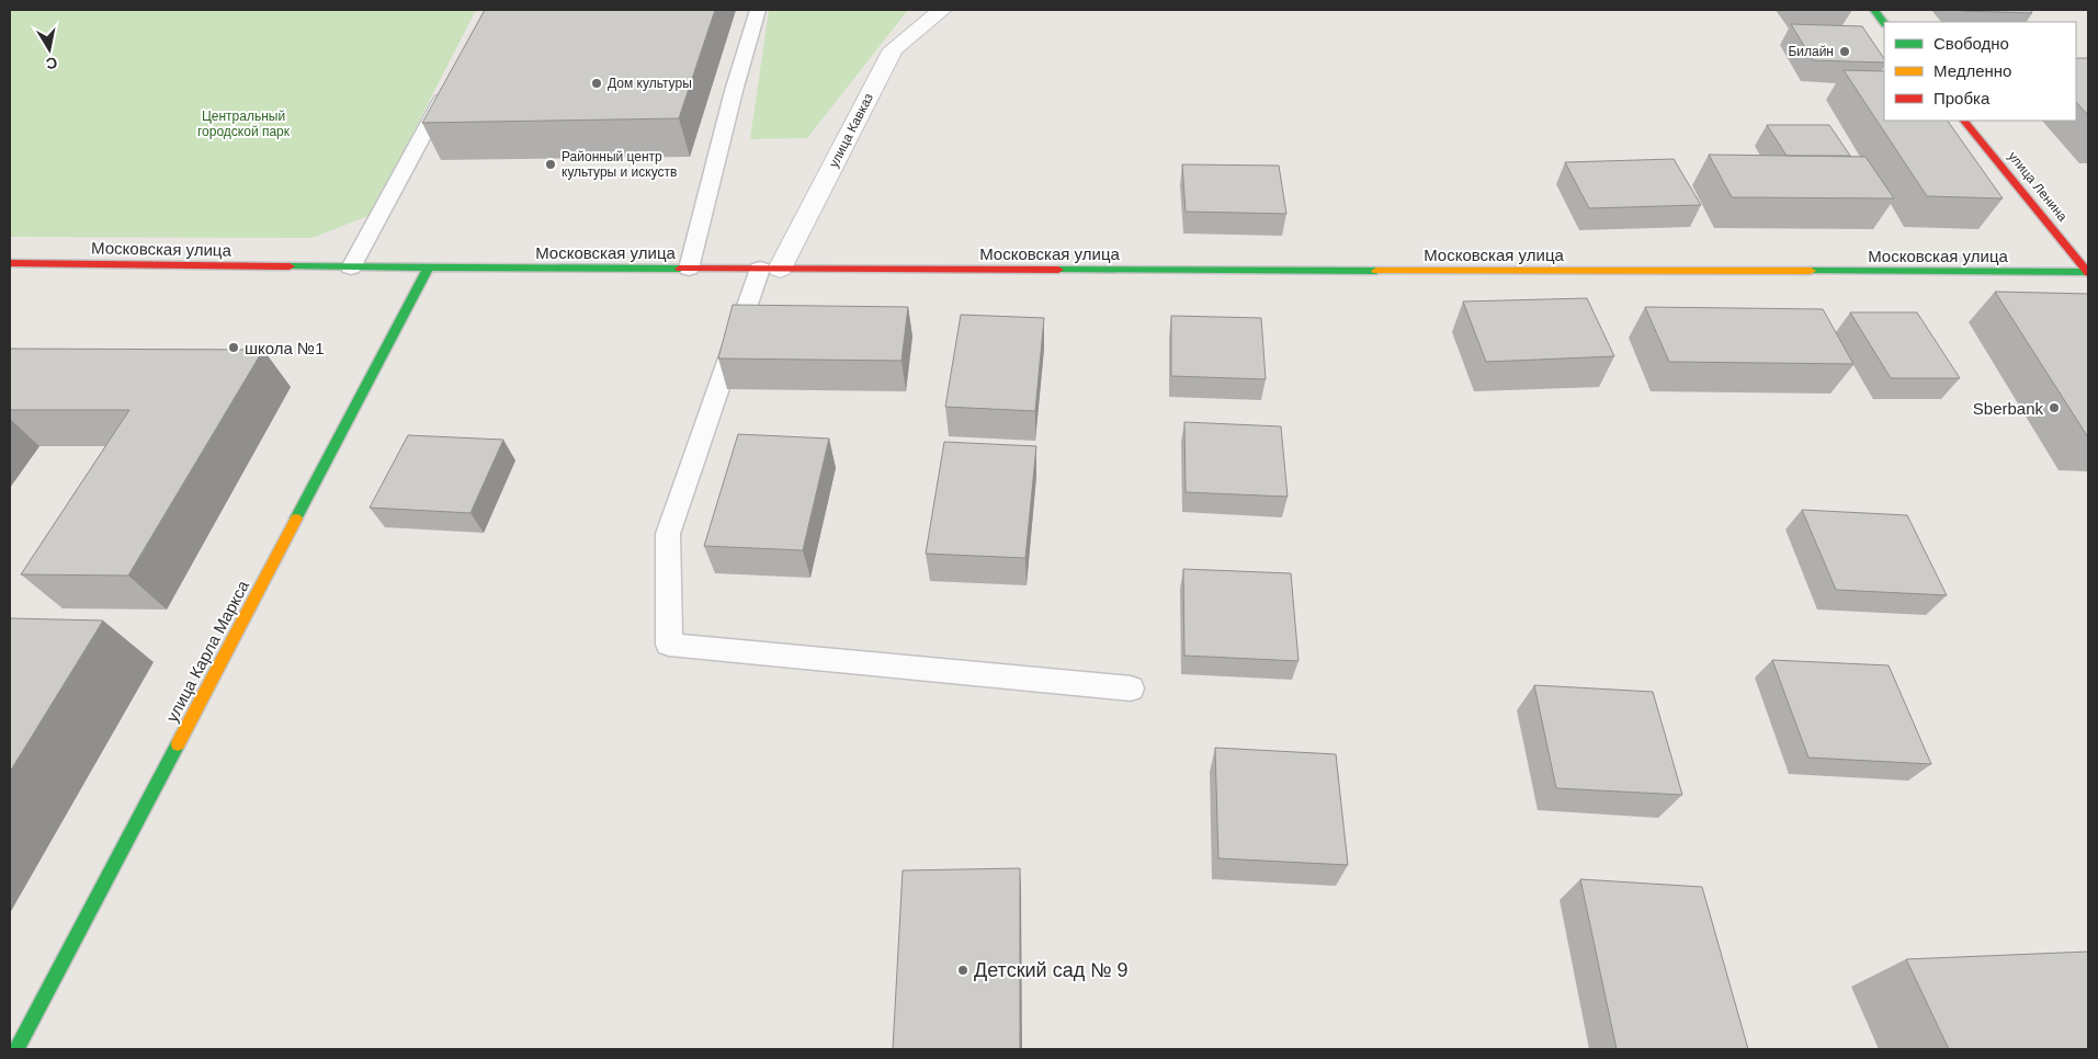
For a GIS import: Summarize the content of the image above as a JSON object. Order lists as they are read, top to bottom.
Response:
{
  "streets": {
    "street": [
      "улица Кавказ",
      "улица Ленина",
      "Московская улица",
      "улица Карла Маркса"
    ]
  },
  "crossings": [
    ["улица Кавказ", "Московская улица"],
    ["улица Ленина", "Московская улица"],
    ["Московская улица", "улица Карла Маркса"]
  ],
  "parks": ["Центральный городской парк"],
  "places": [
    "Билайн",
    "Дом культуры",
    "Районный центр культуры и искуств",
    "школа №1",
    "Sberbank",
    "Детский сад № 9"
  ],
  "legend": ["Свободно", "Медленно", "Пробка"],
  "north": "bottom"
}
